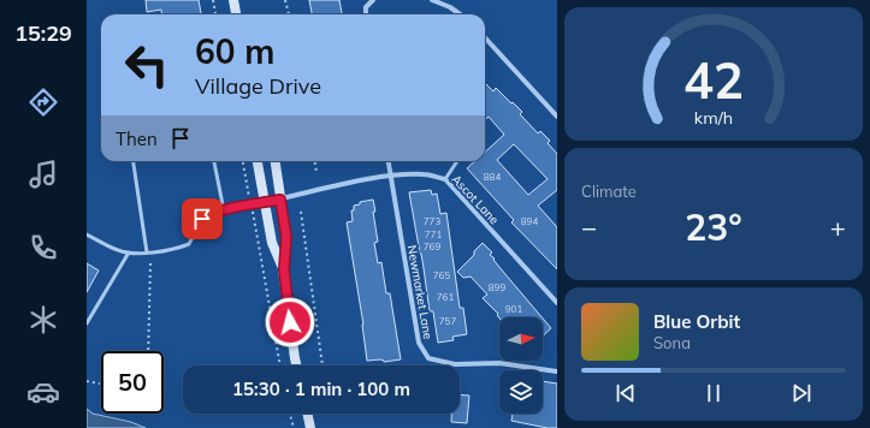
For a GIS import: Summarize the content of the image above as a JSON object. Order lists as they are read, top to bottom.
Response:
{
  "streets": {
    "street": ["Ascot Lane", "Newmarket Lane"]
  },
  "crossings": [
    ["Ascot Lane", "Newmarket Lane"]
  ],
  "house_numbers": [
    "884",
    "773",
    "894",
    "771",
    "769",
    "765",
    "899",
    "761",
    "901",
    "757"
  ],
  "north": "right",
  "page": {
    "tabs": "15:29",
    "turn": ["60 m", "Village Drive"],
    "then": "Then",
    "tile": "Climate",
    "heat": ["−", "23°", "+"],
    "song": ["Blue Orbit", "Sona"],
    "limit": "50",
    "trip": "15:30 · 1 min · 100 m",
    "gauge": ["42", "km/h"]
  }
}
